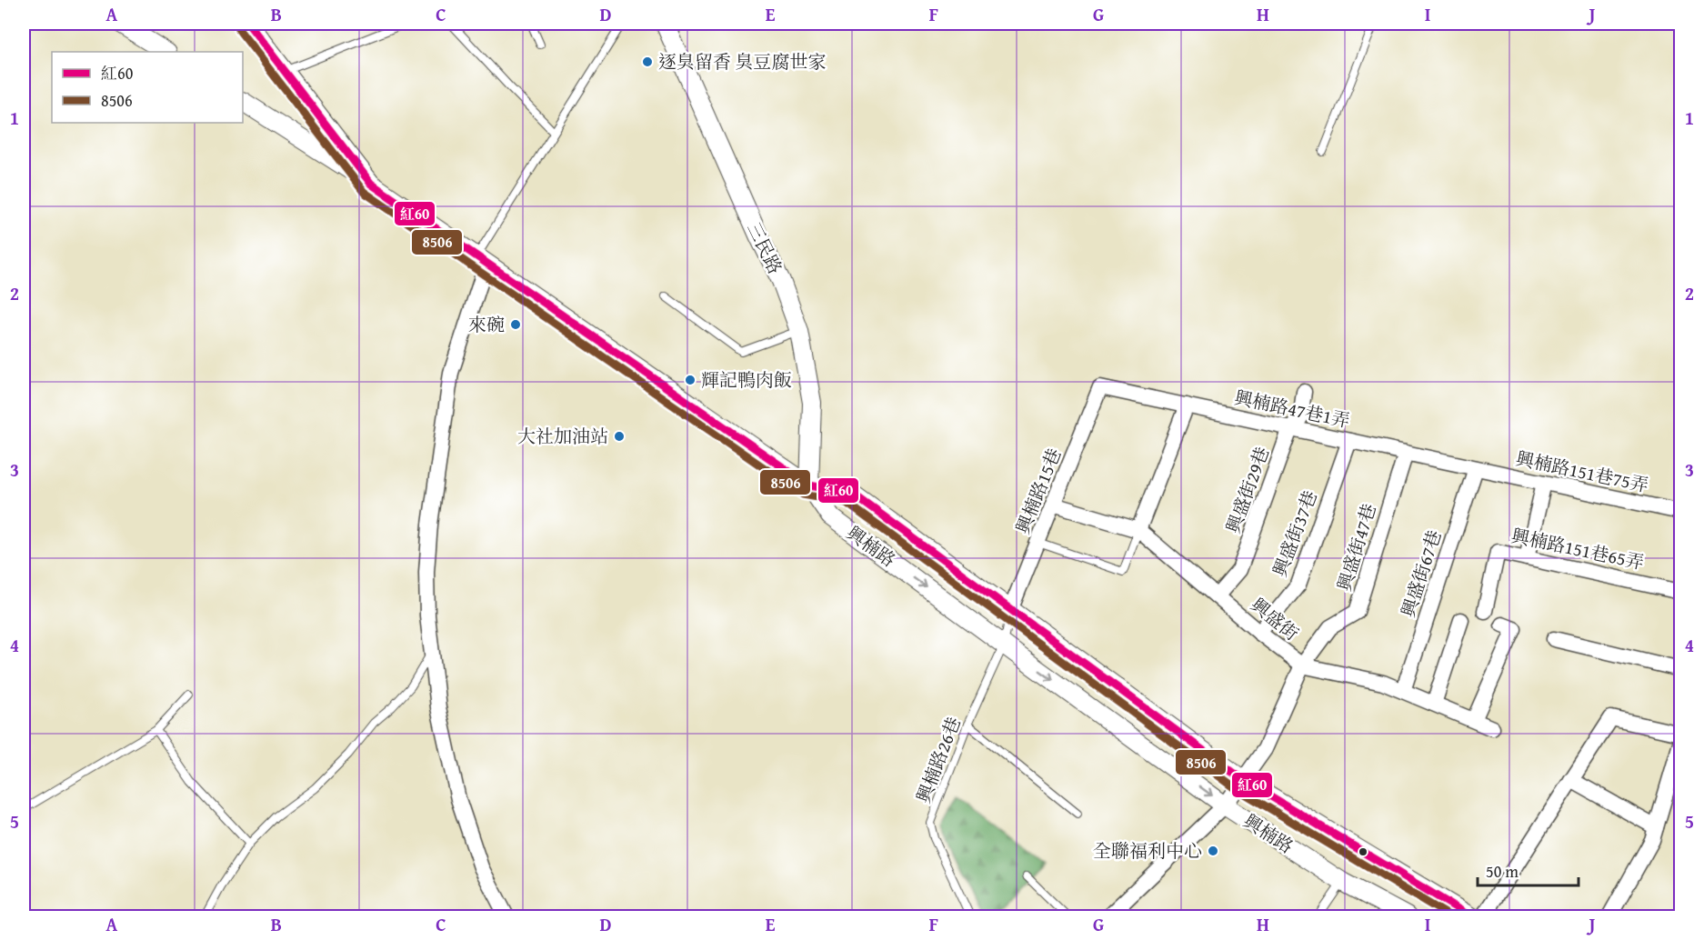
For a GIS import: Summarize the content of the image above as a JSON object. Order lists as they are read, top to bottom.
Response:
{
  "streets": {
    "street": [
      "三民路",
      "興楠路47巷1弄",
      "興楠路151巷75弄",
      "興盛街29巷",
      "興楠路15巷",
      "興盛街37巷",
      "興楠路",
      "興盛街47巷",
      "興楠路151巷65弄",
      "興盛街67巷",
      "興盛街"
    ],
    "lane": ["興楠路26巷"]
  },
  "crossings": [
    ["三民路", "興楠路"],
    ["興楠路47巷1弄", "興楠路151巷75弄"],
    ["興楠路47巷1弄", "興盛街29巷"],
    ["興楠路47巷1弄", "興楠路15巷"],
    ["興楠路47巷1弄", "興盛街37巷"],
    ["興楠路47巷1弄", "興盛街47巷"],
    ["興楠路47巷1弄", "興盛街67巷"],
    ["興楠路151巷75弄", "興盛街67巷"],
    ["興盛街29巷", "興盛街"],
    ["興楠路15巷", "興楠路"],
    ["興楠路15巷", "興盛街"],
    ["興楠路15巷", "興楠路26巷"],
    ["興盛街37巷", "興盛街"],
    ["興楠路", "興盛街47巷"],
    ["興楠路", "興楠路26巷"],
    ["興盛街47巷", "興盛街"],
    ["興盛街67巷", "興盛街"]
  ],
  "places": [
    "逐臭留香 臭豆腐世家",
    "來碗",
    "輝記鴨肉飯",
    "大社加油站",
    "全聯福利中心"
  ],
  "lines": ["transit line 紅60", "transit line 8506"],
  "legend": ["紅60", "8506"],
  "scale_bar": "50 m",
  "grid": {
    "columns": [
      "A",
      "B",
      "C",
      "D",
      "E",
      "F",
      "G",
      "H",
      "I",
      "J"
    ],
    "rows": [
      "1",
      "2",
      "3",
      "4",
      "5"
    ]
  }
}
